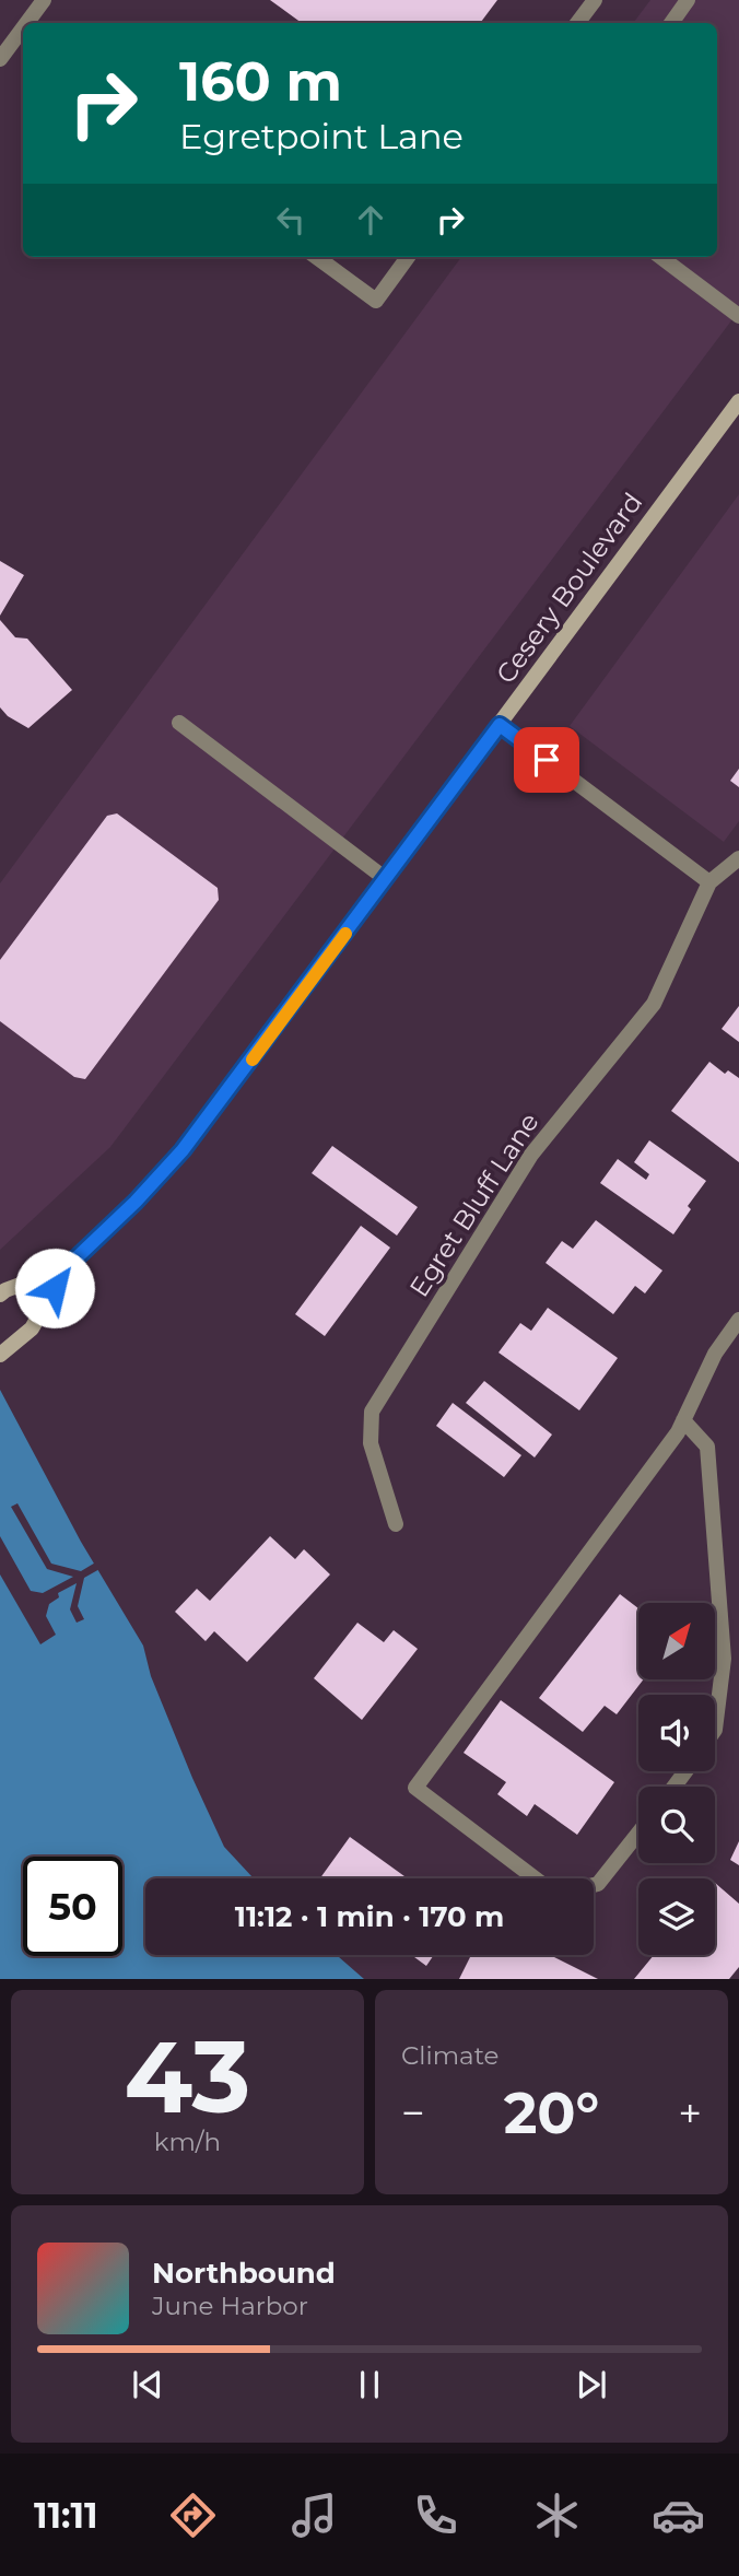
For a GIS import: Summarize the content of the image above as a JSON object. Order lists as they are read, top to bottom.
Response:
{
  "streets": {
    "main road": ["Cesery Boulevard"],
    "street": ["Egret Bluff Lane"]
  },
  "north": "top right",
  "page": {
    "turn": ["160 m", "Egretpoint Lane"],
    "limit": "50",
    "trip": "11:12 · 1 min · 170 m",
    "tile": [
      ["43", "km/h"],
      "Climate"
    ],
    "heat": ["−", "20°", "+"],
    "song": ["Northbound", "June Harbor"],
    "tabs": "11:11"
  }
}
